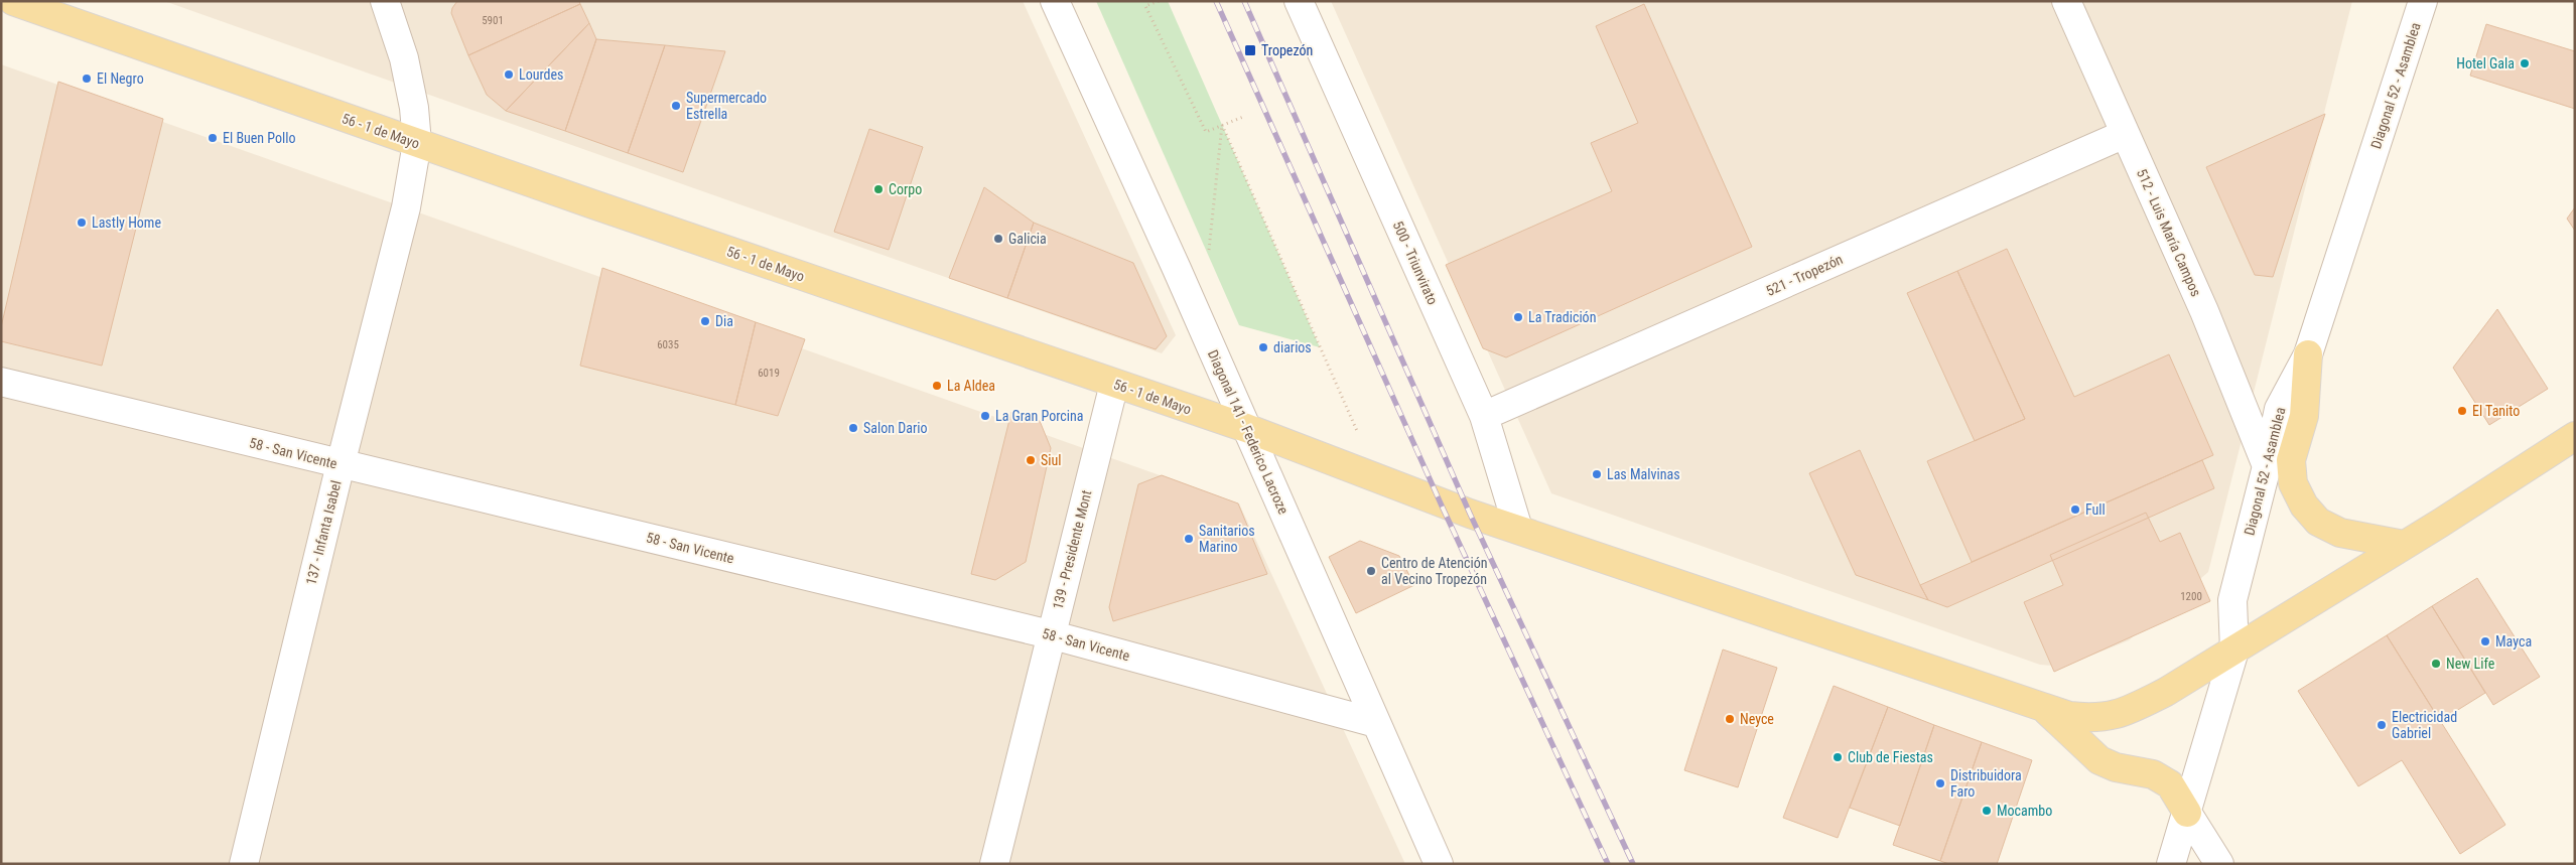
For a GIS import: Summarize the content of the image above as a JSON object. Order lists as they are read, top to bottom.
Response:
{
  "streets": {
    "main road": ["56 - 1 de Mayo"],
    "street": [
      "Diagonal 52 - Asamblea",
      "512 - Luis María Campos",
      "500 - Triunvirato",
      "521 - Tropezón",
      "Diagonal 141 - Federico Lacroze",
      "58 - San Vicente",
      "137 - Infanta Isabel",
      "139 - Presidente Mont"
    ]
  },
  "crossings": [
    ["Diagonal 52 - Asamblea", "56 - 1 de Mayo"],
    ["Diagonal 52 - Asamblea", "512 - Luis María Campos"],
    ["56 - 1 de Mayo", "500 - Triunvirato"],
    ["56 - 1 de Mayo", "Diagonal 141 - Federico Lacroze"],
    ["56 - 1 de Mayo", "137 - Infanta Isabel"],
    ["56 - 1 de Mayo", "139 - Presidente Mont"],
    ["512 - Luis María Campos", "521 - Tropezón"],
    ["500 - Triunvirato", "521 - Tropezón"],
    ["Diagonal 141 - Federico Lacroze", "58 - San Vicente"],
    ["58 - San Vicente", "137 - Infanta Isabel"],
    ["58 - San Vicente", "139 - Presidente Mont"]
  ],
  "places": {
    "transit": ["Tropezón"],
    "other": [
      "Hotel Gala",
      "Lourdes",
      "El Negro",
      "Supermercado Estrella",
      "El Buen Pollo",
      "Corpo",
      "Lastly Home",
      "Galicia",
      "La Tradición",
      "Dia",
      "diarios",
      "La Aldea",
      "El Tanito",
      "La Gran Porcina",
      "Salon Dario",
      "Siul",
      "Las Malvinas",
      "Full",
      "Sanitarios Marino",
      "Centro de Atención al Vecino Tropezón",
      "Mayca",
      "New Life",
      "Neyce",
      "Electricidad Gabriel",
      "Club de Fiestas",
      "Distribuidora Faro",
      "Mocambo"
    ]
  },
  "house_numbers": [
    "5901",
    "6035",
    "6019",
    "1200"
  ]
}
